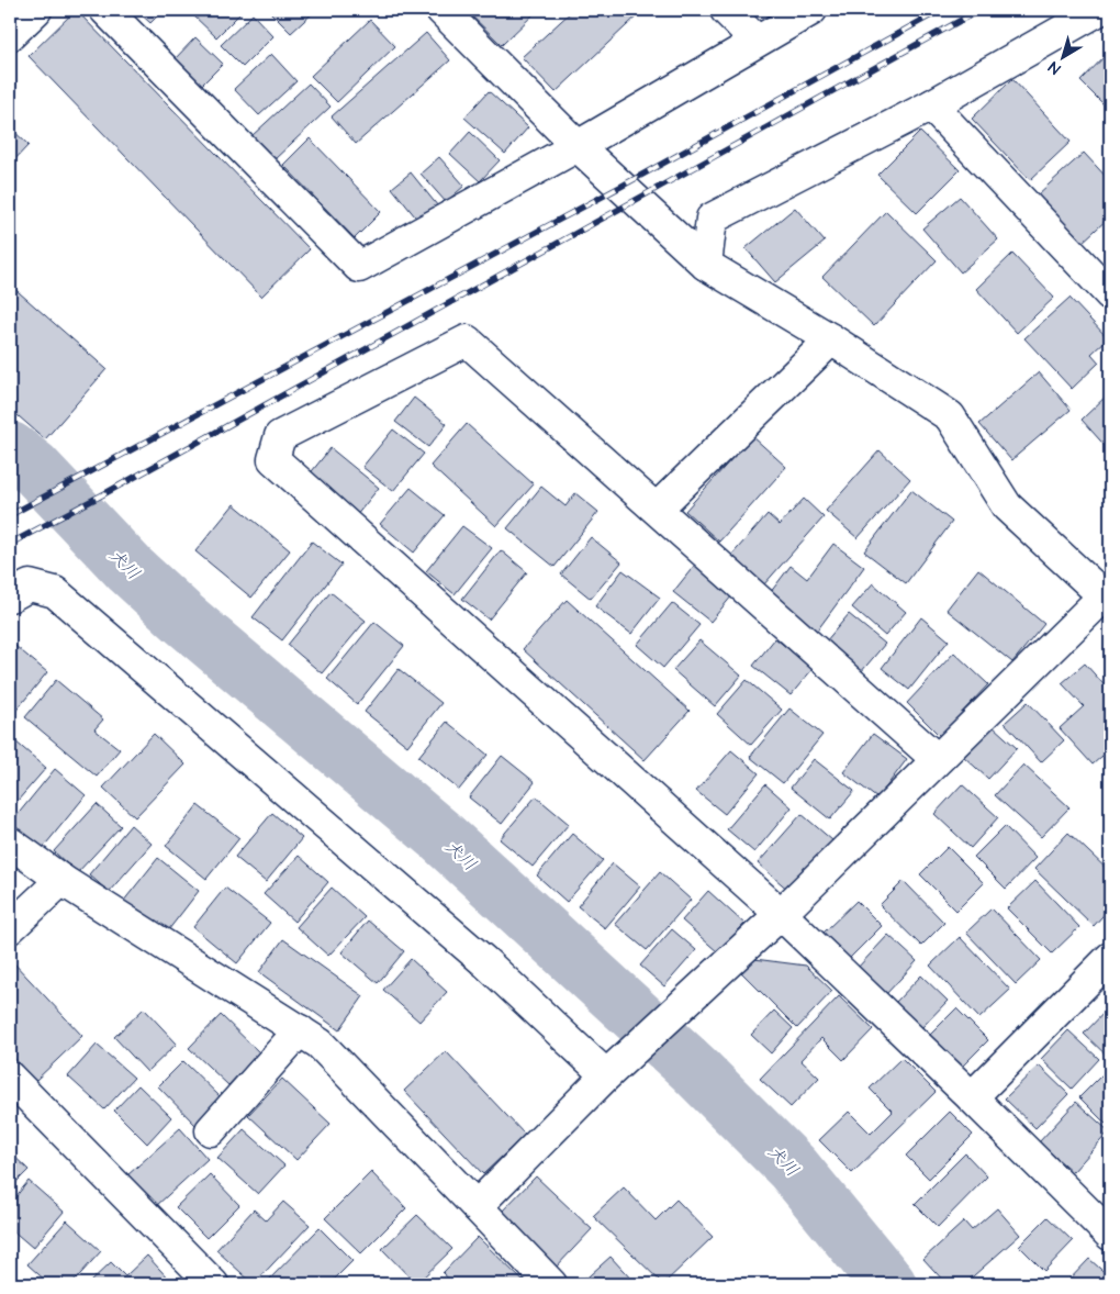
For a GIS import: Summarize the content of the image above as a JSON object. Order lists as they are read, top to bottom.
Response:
{
  "water": ["犬川"],
  "north": "bottom left"
}
